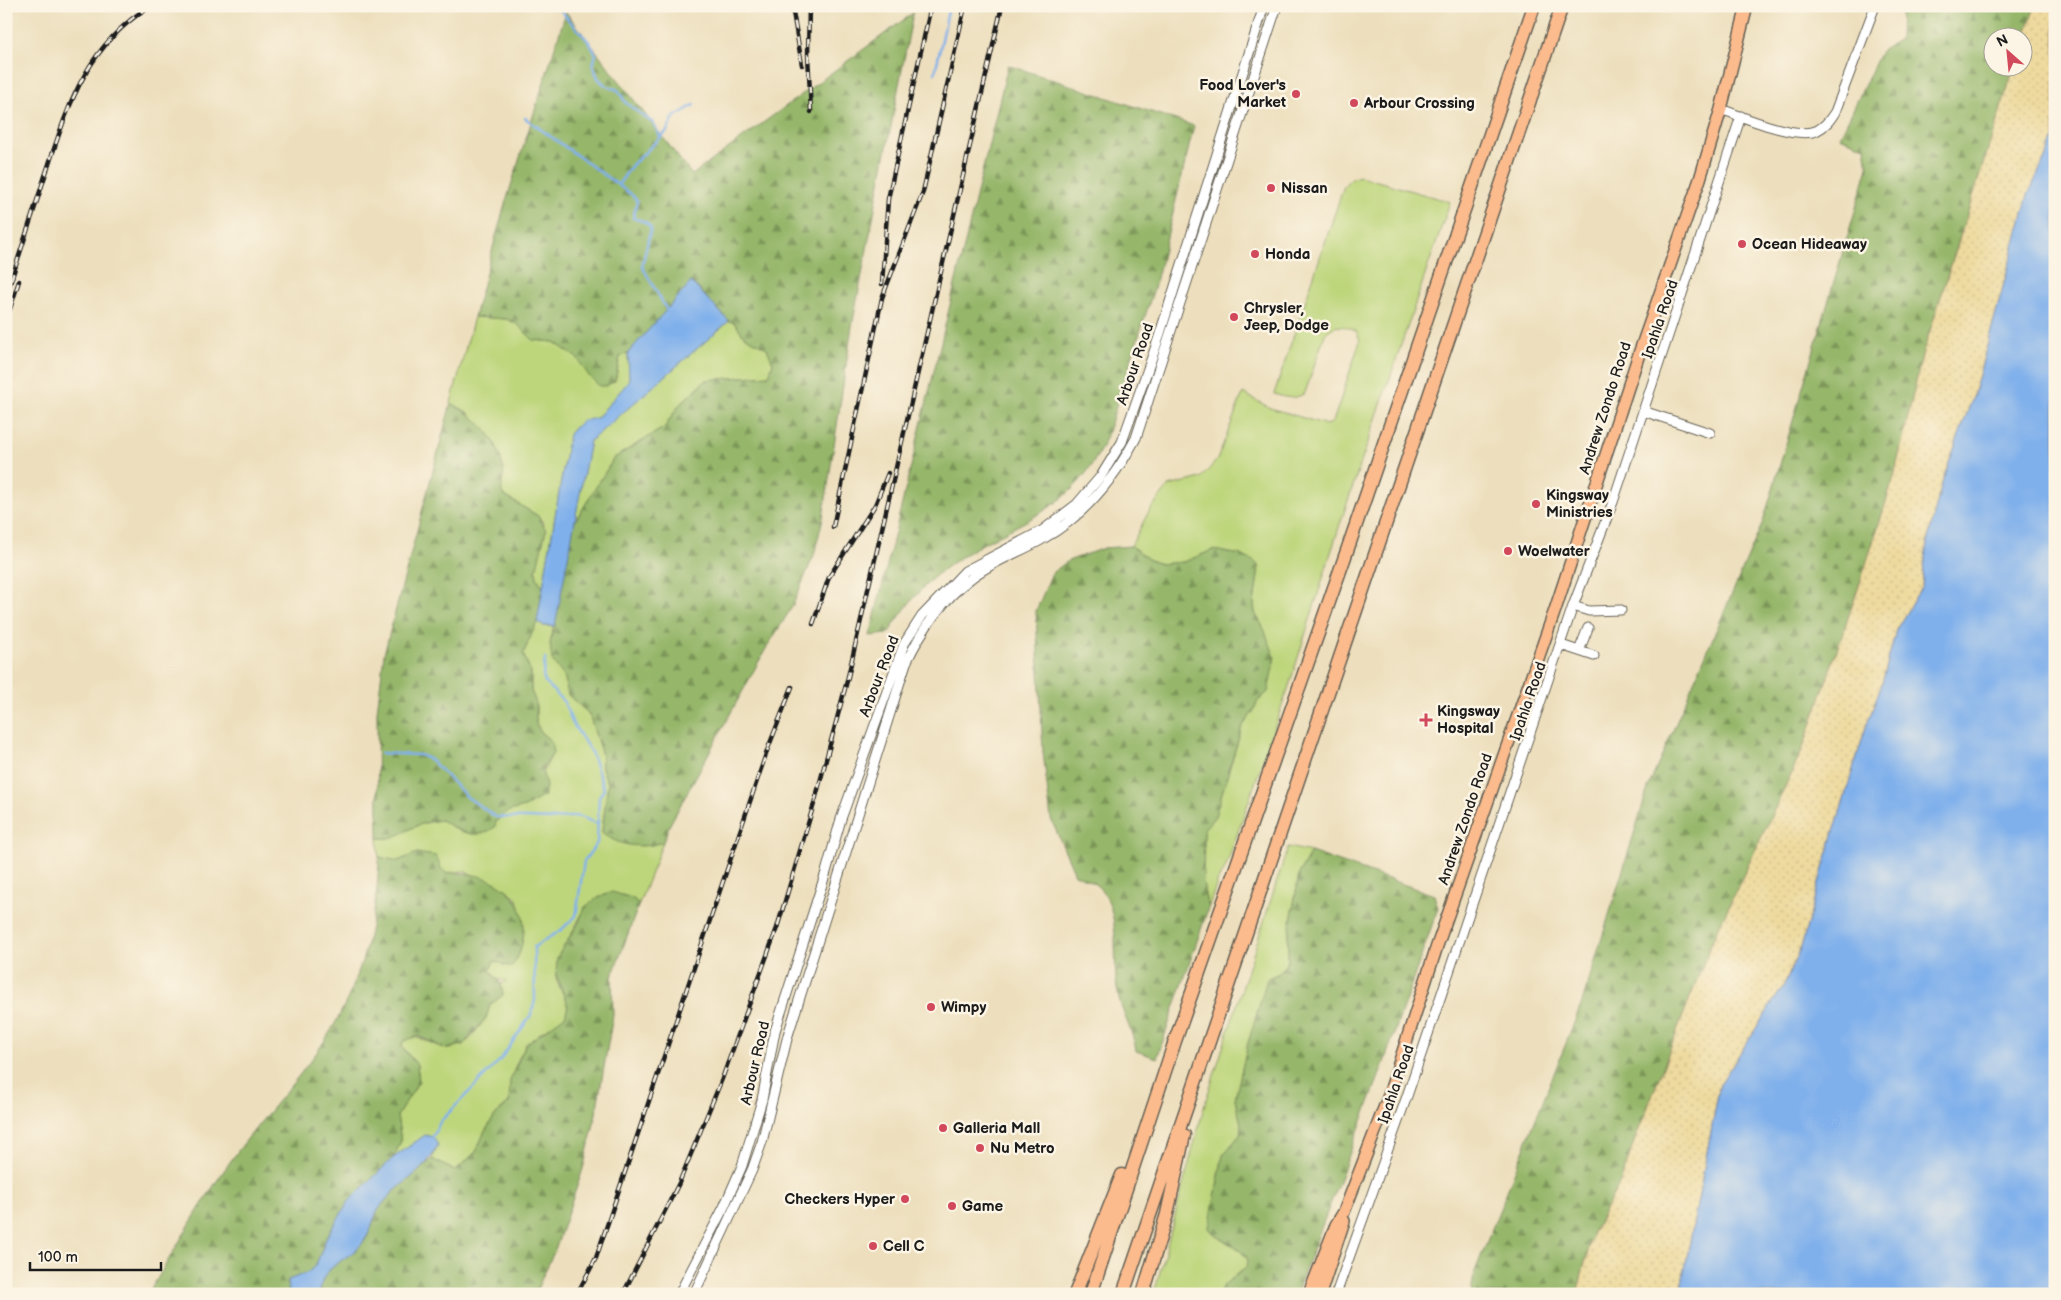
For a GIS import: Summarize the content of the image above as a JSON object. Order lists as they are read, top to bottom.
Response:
{
  "streets": {
    "main road": ["Andrew Zondo Road"],
    "street": ["Ipahla Road", "Arbour Road"]
  },
  "places": {
    "other": [
      "Food Lover's Market",
      "Arbour Crossing",
      "Nissan",
      "Ocean Hideaway",
      "Honda",
      "Chrysler, Jeep, Dodge",
      "Kingsway Ministries",
      "Woelwater",
      "Wimpy",
      "Galleria Mall",
      "Nu Metro",
      "Checkers Hyper",
      "Game",
      "Cell C"
    ],
    "health": ["Kingsway Hospital"]
  },
  "scale_bar": "100 m",
  "north": "top left"
}
